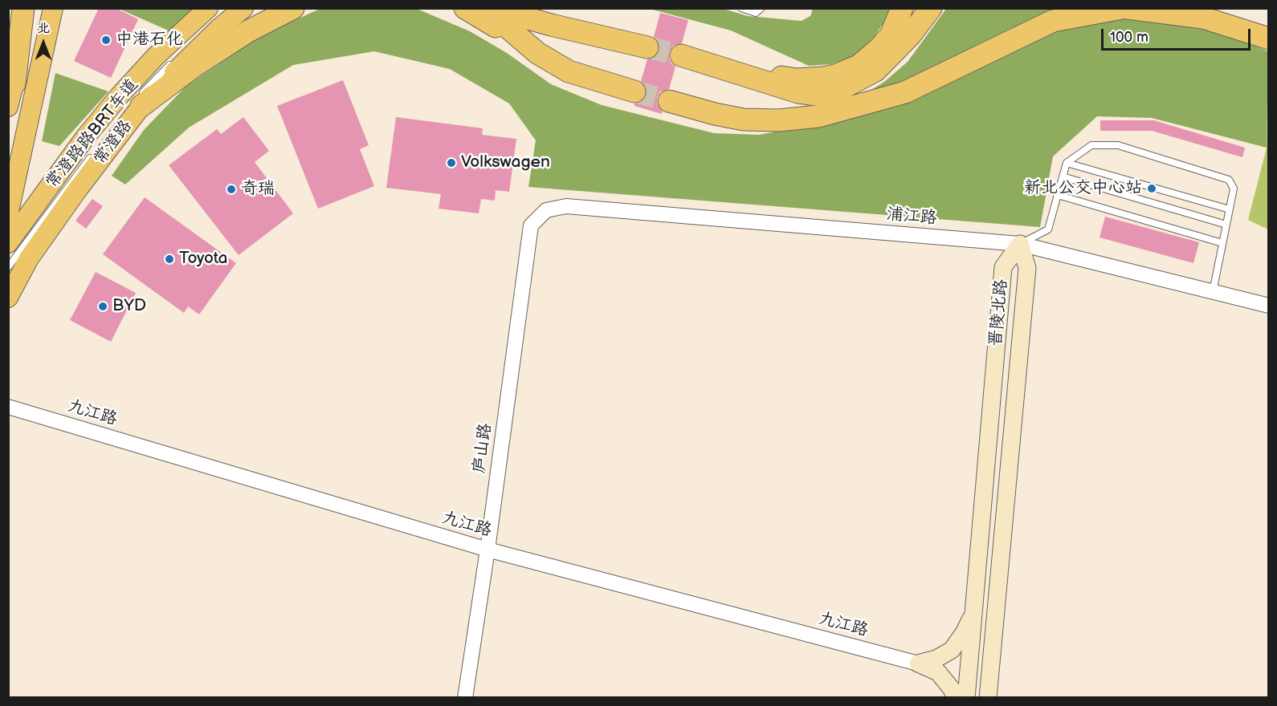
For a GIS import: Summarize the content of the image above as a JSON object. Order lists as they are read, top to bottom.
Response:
{
  "streets": {
    "main road": ["常澄路", "晋陵北路"],
    "street": ["浦江路", "九江路", "庐山路"],
    "lane": ["常澄路路BRT车道"]
  },
  "crossings": [
    ["常澄路路BRT车道", "常澄路"],
    ["浦江路", "晋陵北路"],
    ["浦江路", "庐山路"],
    ["九江路", "庐山路"]
  ],
  "places": [
    "中港石化",
    "Volkswagen",
    "新北公交中心站",
    "奇瑞",
    "Toyota",
    "BYD"
  ],
  "scale_bar": "100 m",
  "north": "top"
}
